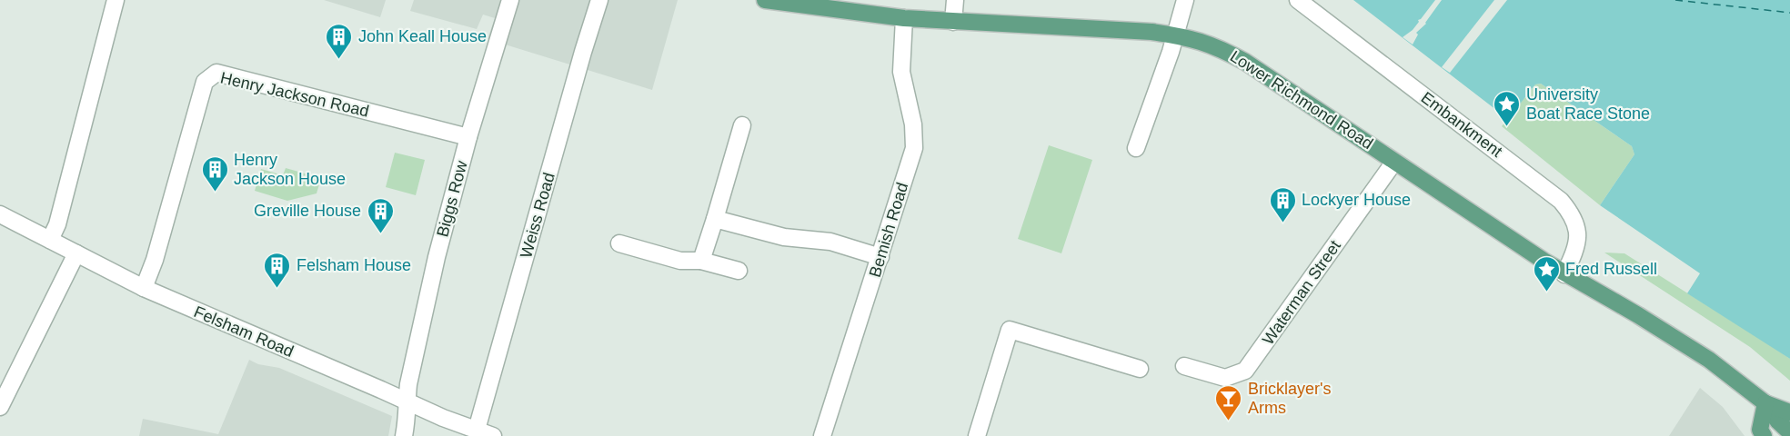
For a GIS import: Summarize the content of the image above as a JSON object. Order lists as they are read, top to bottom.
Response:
{
  "streets": {
    "main road": ["Lower Richmond Road"],
    "street": [
      "Henry Jackson Road",
      "Embankment",
      "Biggs Row",
      "Weiss Road",
      "Bemish Road",
      "Waterman Street",
      "Felsham Road"
    ]
  },
  "crossings": [
    ["Henry Jackson Road", "Biggs Row"],
    ["Henry Jackson Road", "Felsham Road"],
    ["Lower Richmond Road", "Embankment"],
    ["Lower Richmond Road", "Bemish Road"],
    ["Lower Richmond Road", "Waterman Street"],
    ["Biggs Row", "Felsham Road"],
    ["Weiss Road", "Felsham Road"]
  ],
  "places": {
    "building": [
      "John Keall House",
      "Henry Jackson House",
      "Lockyer House",
      "Greville House",
      "Felsham House"
    ],
    "place": ["University Boat Race Stone", "Fred Russell"],
    "bar": ["Bricklayer's Arms"]
  }
}
